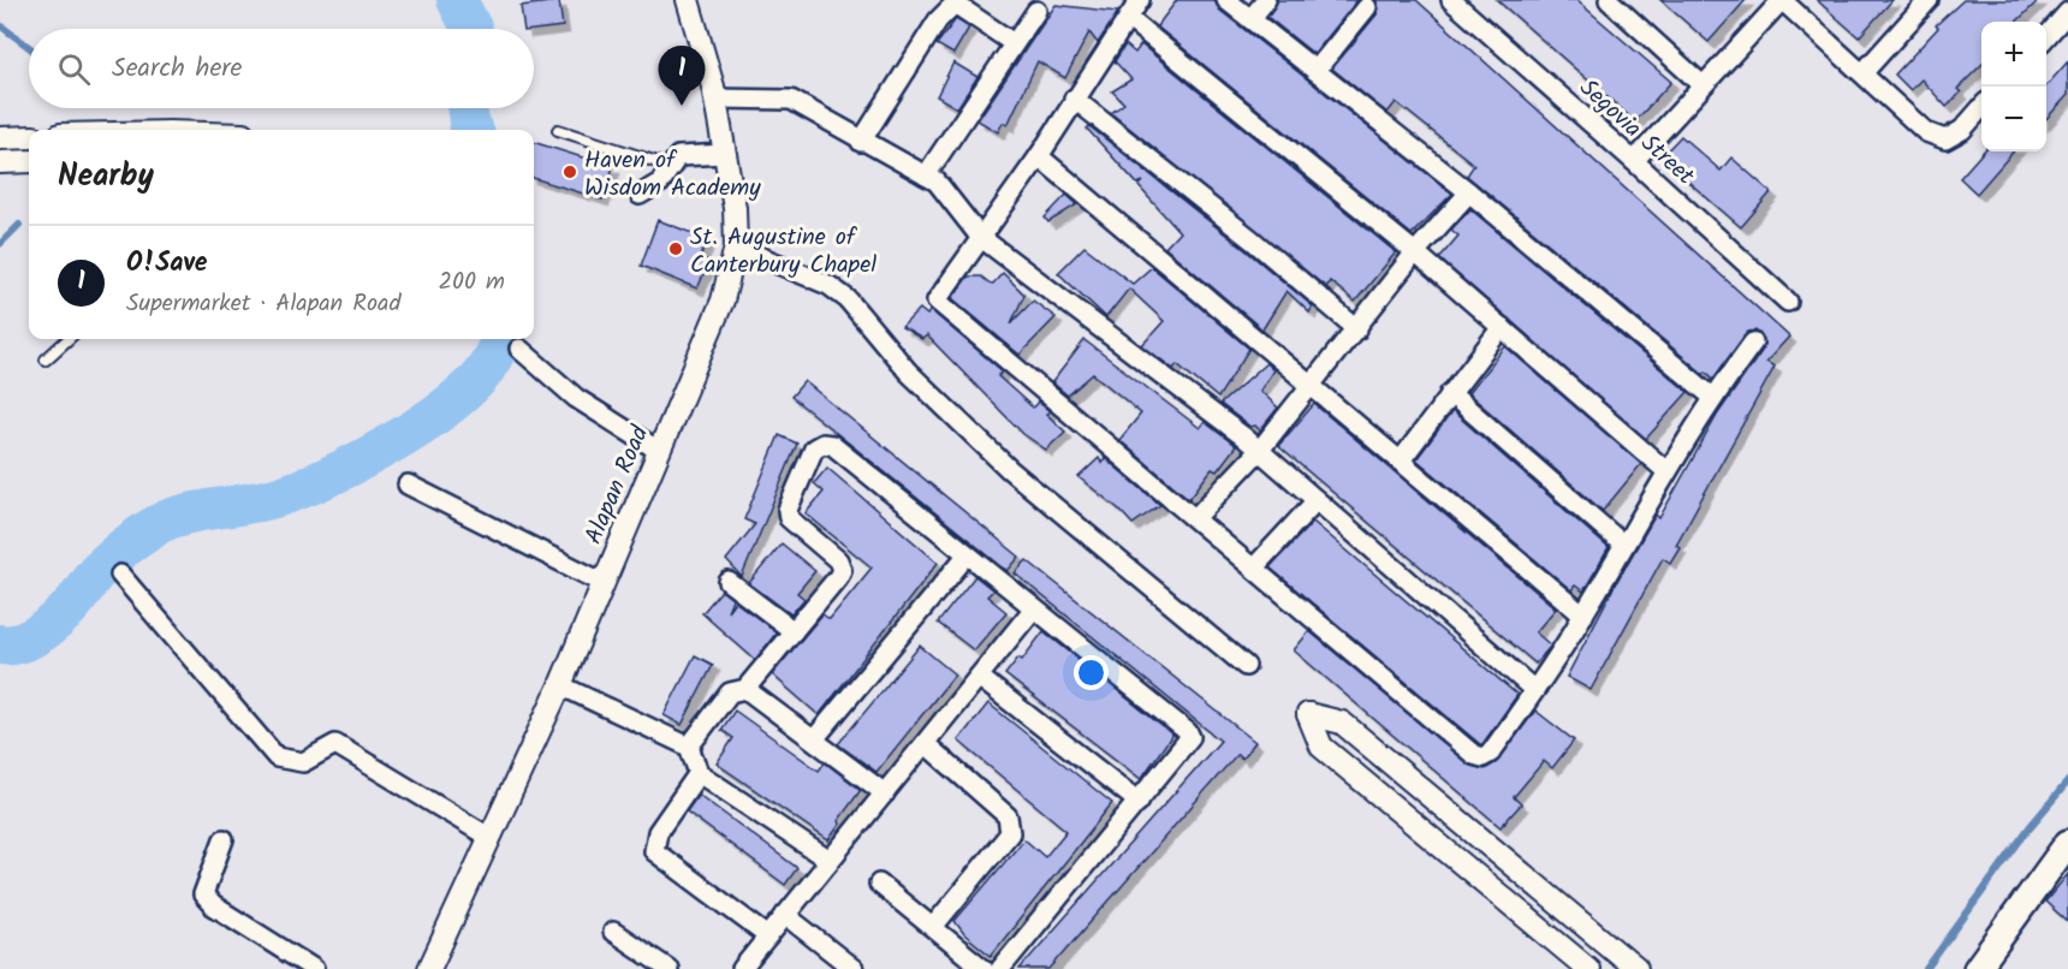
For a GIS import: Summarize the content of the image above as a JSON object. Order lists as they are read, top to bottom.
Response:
{
  "streets": {
    "street": ["Segovia Street", "Alapan Road"]
  },
  "places": ["Haven of Wisdom Academy", "St. Augustine of Canterbury Chapel"],
  "page": {
    "map_buttons": ["+", "−"],
    "search": "Search here",
    "pins": "1",
    "heading": "Nearby",
    "list": [
      {
        "mark": "1",
        "name": "O!Save",
        "note": "Supermarket · Alapan Road",
        "value": "200 m"
      }
    ]
  }
}
